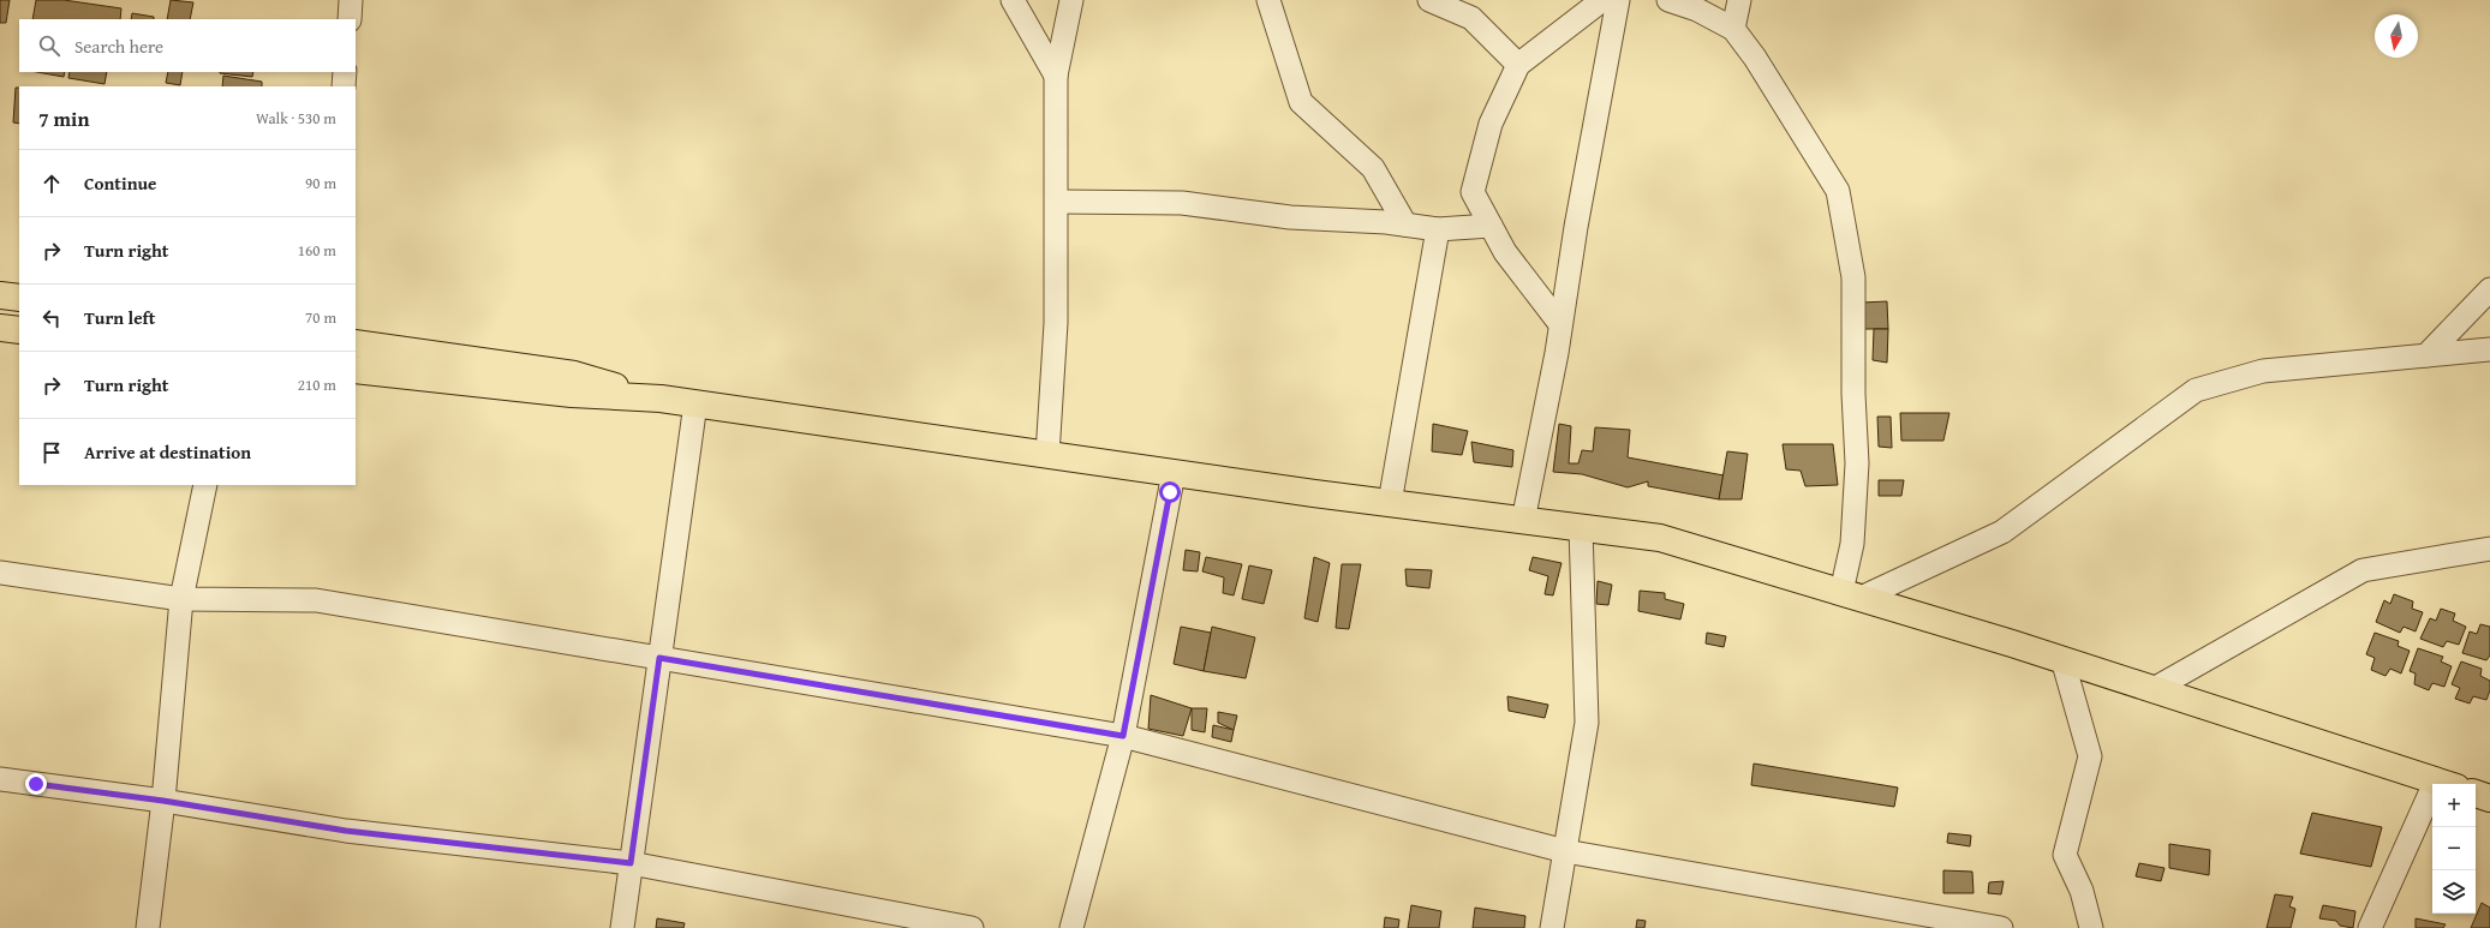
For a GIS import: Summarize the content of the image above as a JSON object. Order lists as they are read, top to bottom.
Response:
{
  "north": "bottom",
  "page": {
    "search": "Search here",
    "heading": ["7 min", "Walk · 530 m"],
    "list": [
      ["Continue", "90 m"],
      ["Turn right", "160 m"],
      ["Turn left", "70 m"],
      ["Turn right", "210 m"],
      "Arrive at destination"
    ],
    "map_buttons": ["+", "−"]
  }
}
